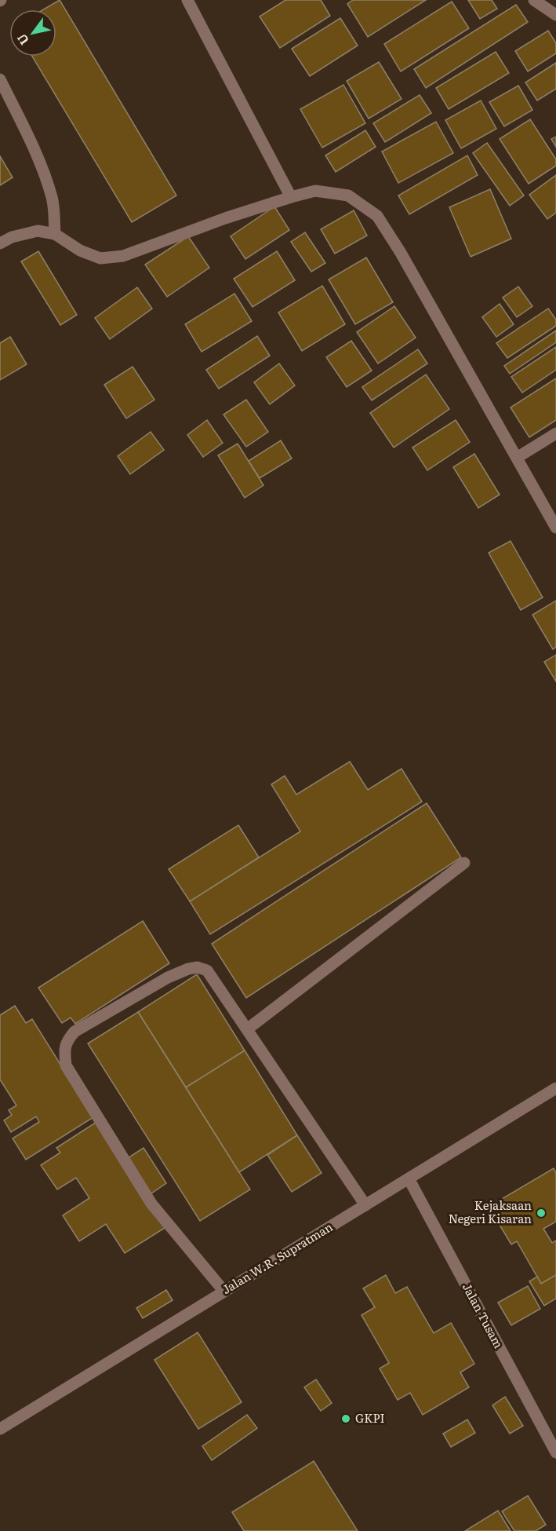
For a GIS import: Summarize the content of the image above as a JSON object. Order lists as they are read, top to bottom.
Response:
{
  "streets": {
    "street": ["Jalan W.R. Supratman", "Jalan Tusam"]
  },
  "crossings": [
    ["Jalan W.R. Supratman", "Jalan Tusam"]
  ],
  "places": ["Kejaksaan Negeri Kisaran", "GKPI"],
  "north": "bottom left"
}
